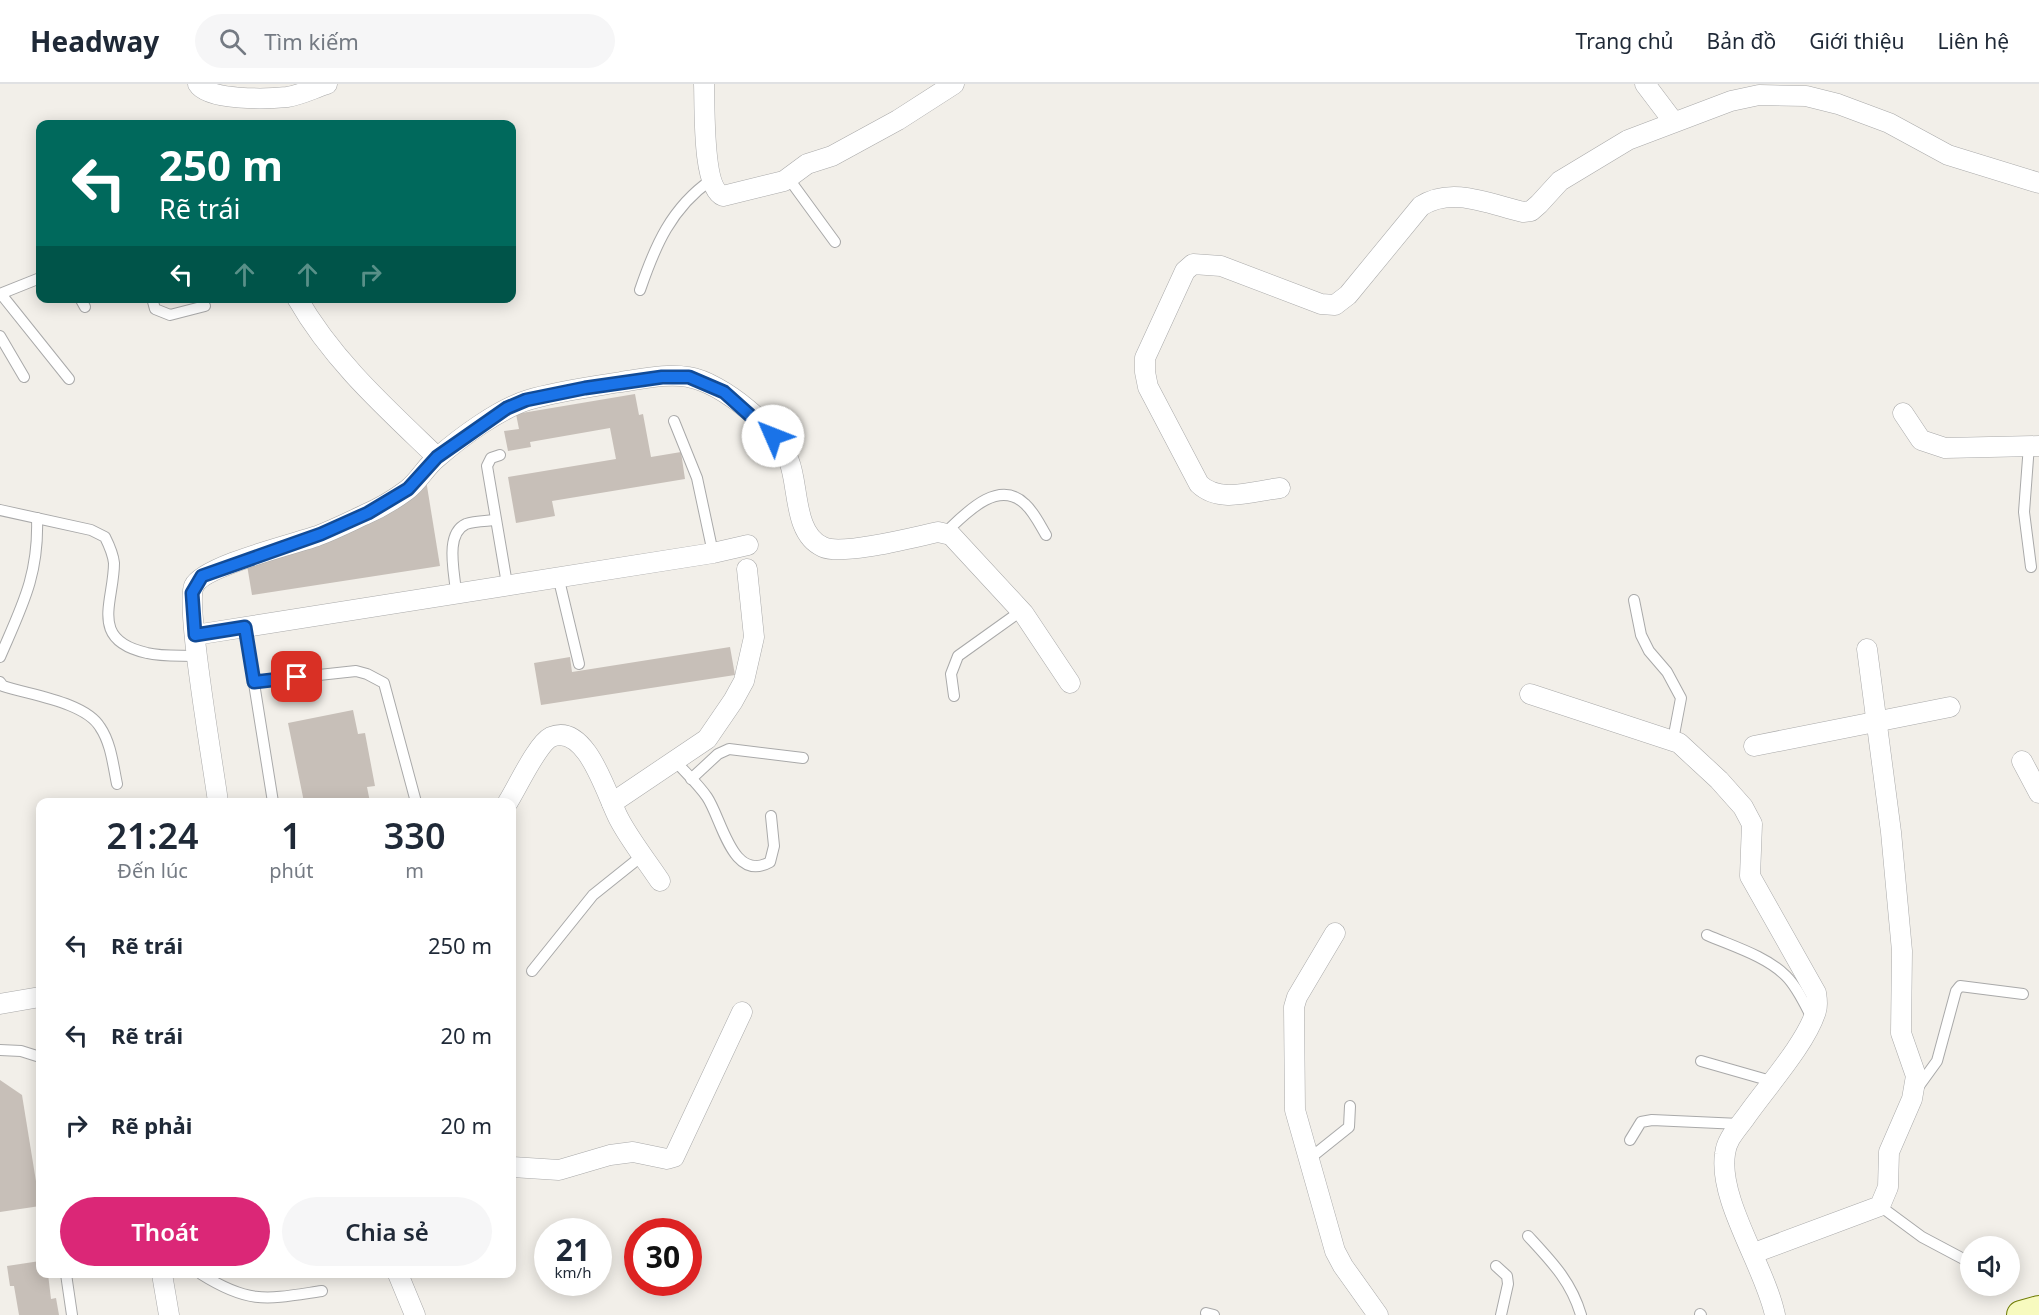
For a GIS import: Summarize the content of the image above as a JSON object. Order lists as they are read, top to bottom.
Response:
{
  "page": {
    "header": "Headway",
    "search": "Tìm kiếm",
    "nav": [
      "Trang chủ",
      "Bản đồ",
      "Giới thiệu",
      "Liên hệ"
    ],
    "turn": ["250 m", "Rẽ trái"],
    "eta": [
      "21:24",
      "Đến lúc",
      "1",
      "phút",
      "330",
      "m"
    ],
    "list": [
      {
        "name": "Rẽ trái",
        "value": "250 m"
      },
      {
        "name": "Rẽ trái",
        "value": "20 m"
      },
      {
        "name": "Rẽ phải",
        "value": "20 m"
      }
    ],
    "buttons": ["Thoát", "Chia sẻ"],
    "speed": "21 km/h",
    "limit": "30"
  }
}
